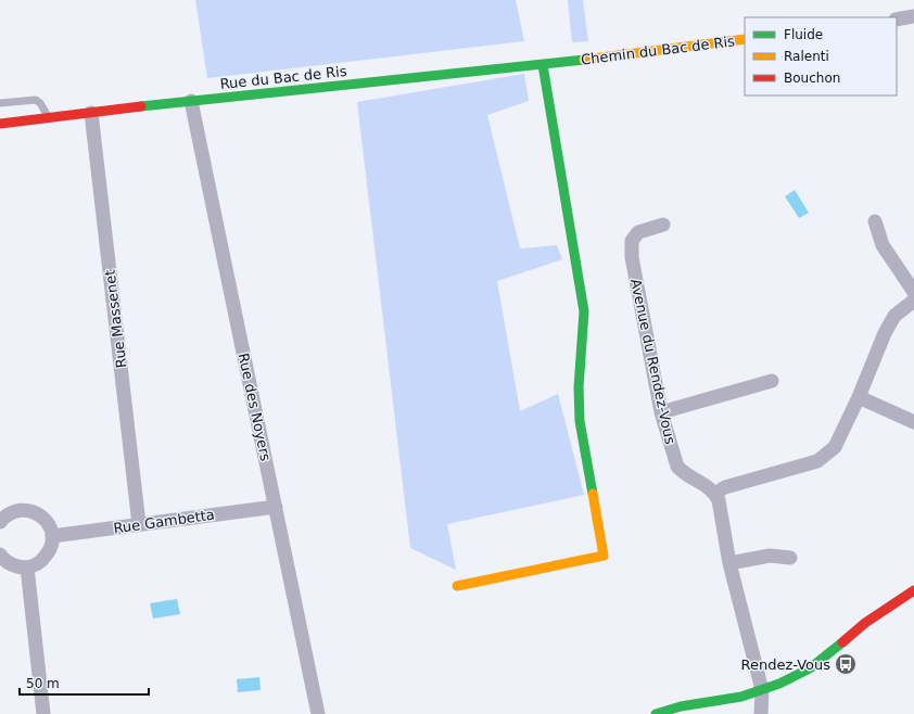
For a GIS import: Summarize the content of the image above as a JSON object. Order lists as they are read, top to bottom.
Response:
{
  "streets": {
    "street": [
      "Chemin du Bac de Ris",
      "Rue du Bac de Ris",
      "Rue Massenet",
      "Avenue du Rendez-Vous",
      "Rue des Noyers",
      "Rue Gambetta"
    ]
  },
  "crossings": [
    ["Chemin du Bac de Ris", "Rue du Bac de Ris"],
    ["Rue du Bac de Ris", "Rue Massenet"],
    ["Rue du Bac de Ris", "Rue des Noyers"],
    ["Rue Massenet", "Rue Gambetta"],
    ["Rue des Noyers", "Rue Gambetta"]
  ],
  "places": {
    "bus stop": ["Rendez-Vous"]
  },
  "legend": ["Fluide", "Ralenti", "Bouchon"],
  "scale_bar": "50 m"
}
